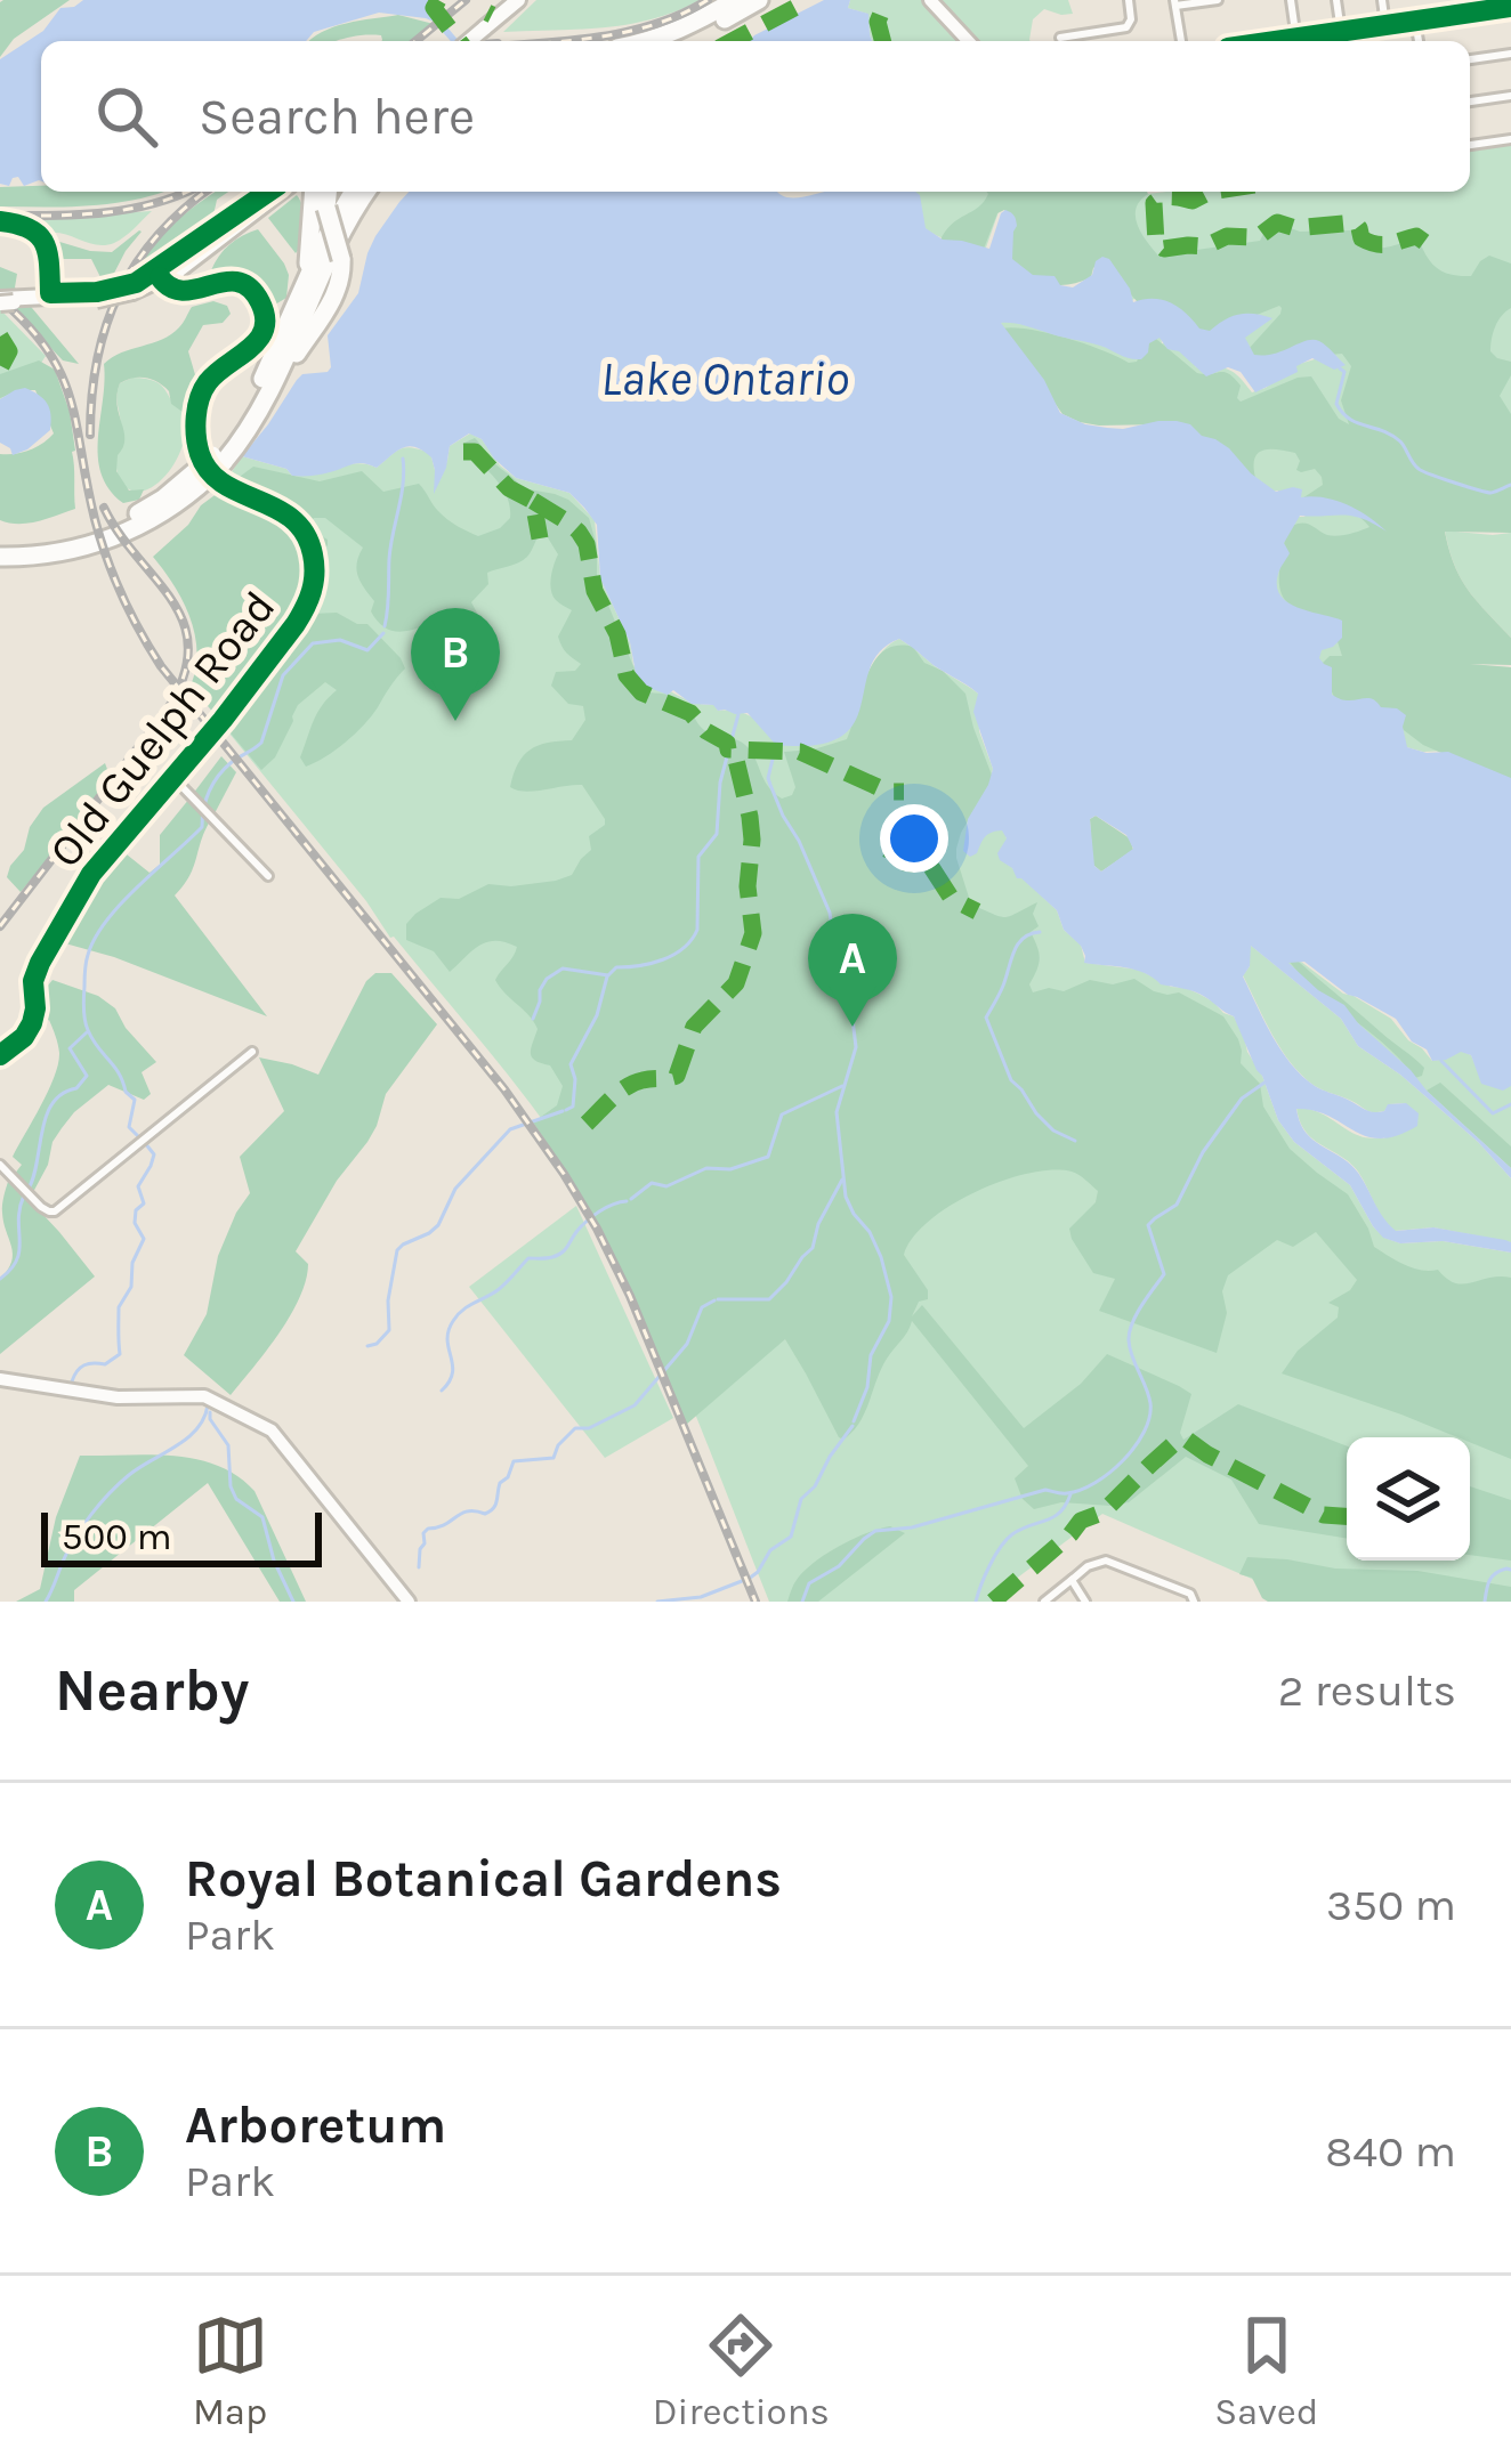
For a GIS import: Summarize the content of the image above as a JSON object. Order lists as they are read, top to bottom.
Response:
{
  "streets": {
    "street": ["Old Guelph Road"]
  },
  "water": ["Lake Ontario"],
  "scale_bar": "500 m",
  "page": {
    "search": "Search here",
    "pins": ["B", "A"],
    "scale": "500 m",
    "heading": ["Nearby", "2 results"],
    "list": [
      {
        "mark": "A",
        "name": "Royal Botanical Gardens",
        "note": "Park",
        "value": "350 m"
      },
      {
        "mark": "B",
        "name": "Arboretum",
        "note": "Park",
        "value": "840 m"
      }
    ],
    "nav": ["Map", "Directions", "Saved"]
  }
}
